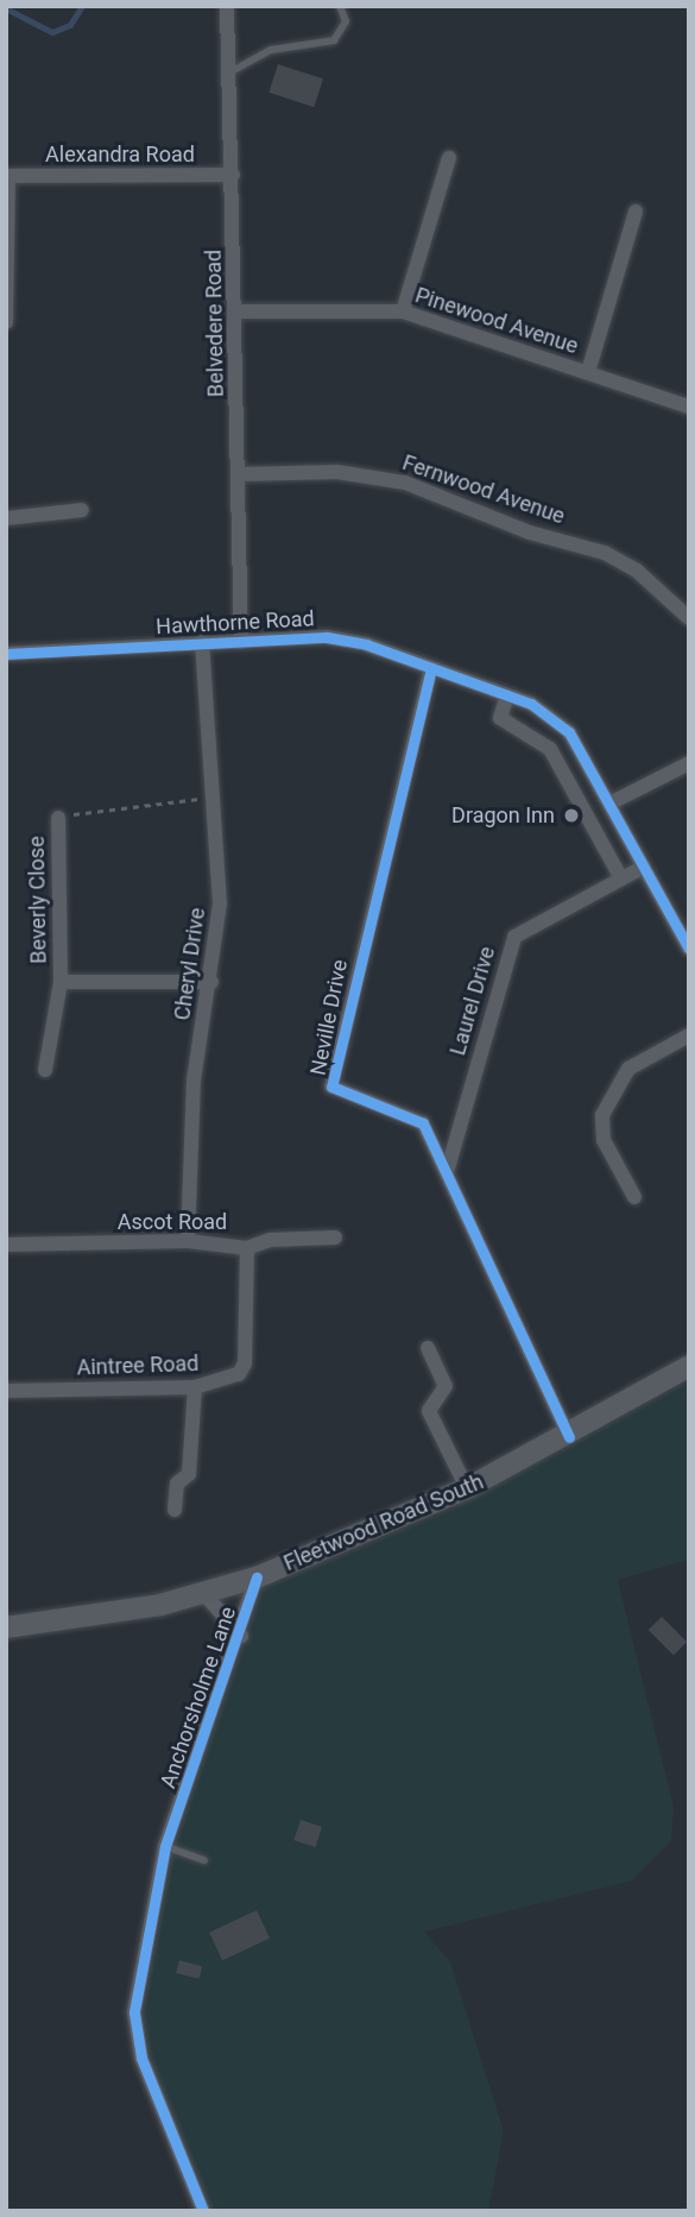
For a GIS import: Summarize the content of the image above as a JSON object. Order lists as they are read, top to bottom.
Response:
{
  "streets": {
    "main road": ["Fleetwood Road South"],
    "street": [
      "Alexandra Road",
      "Pinewood Avenue",
      "Belvedere Road",
      "Fernwood Avenue",
      "Hawthorne Road",
      "Beverly Close",
      "Cheryl Drive",
      "Laurel Drive",
      "Neville Drive",
      "Ascot Road",
      "Aintree Road",
      "Anchorsholme Lane"
    ]
  },
  "crossings": [
    ["Alexandra Road", "Belvedere Road"],
    ["Pinewood Avenue", "Belvedere Road"],
    ["Belvedere Road", "Fernwood Avenue"],
    ["Belvedere Road", "Hawthorne Road"],
    ["Hawthorne Road", "Cheryl Drive"],
    ["Hawthorne Road", "Laurel Drive"],
    ["Hawthorne Road", "Neville Drive"],
    ["Beverly Close", "Cheryl Drive"],
    ["Cheryl Drive", "Ascot Road"],
    ["Laurel Drive", "Neville Drive"],
    ["Neville Drive", "Fleetwood Road South"],
    ["Ascot Road", "Aintree Road"],
    ["Fleetwood Road South", "Anchorsholme Lane"]
  ],
  "places": ["Dragon Inn"]
}
